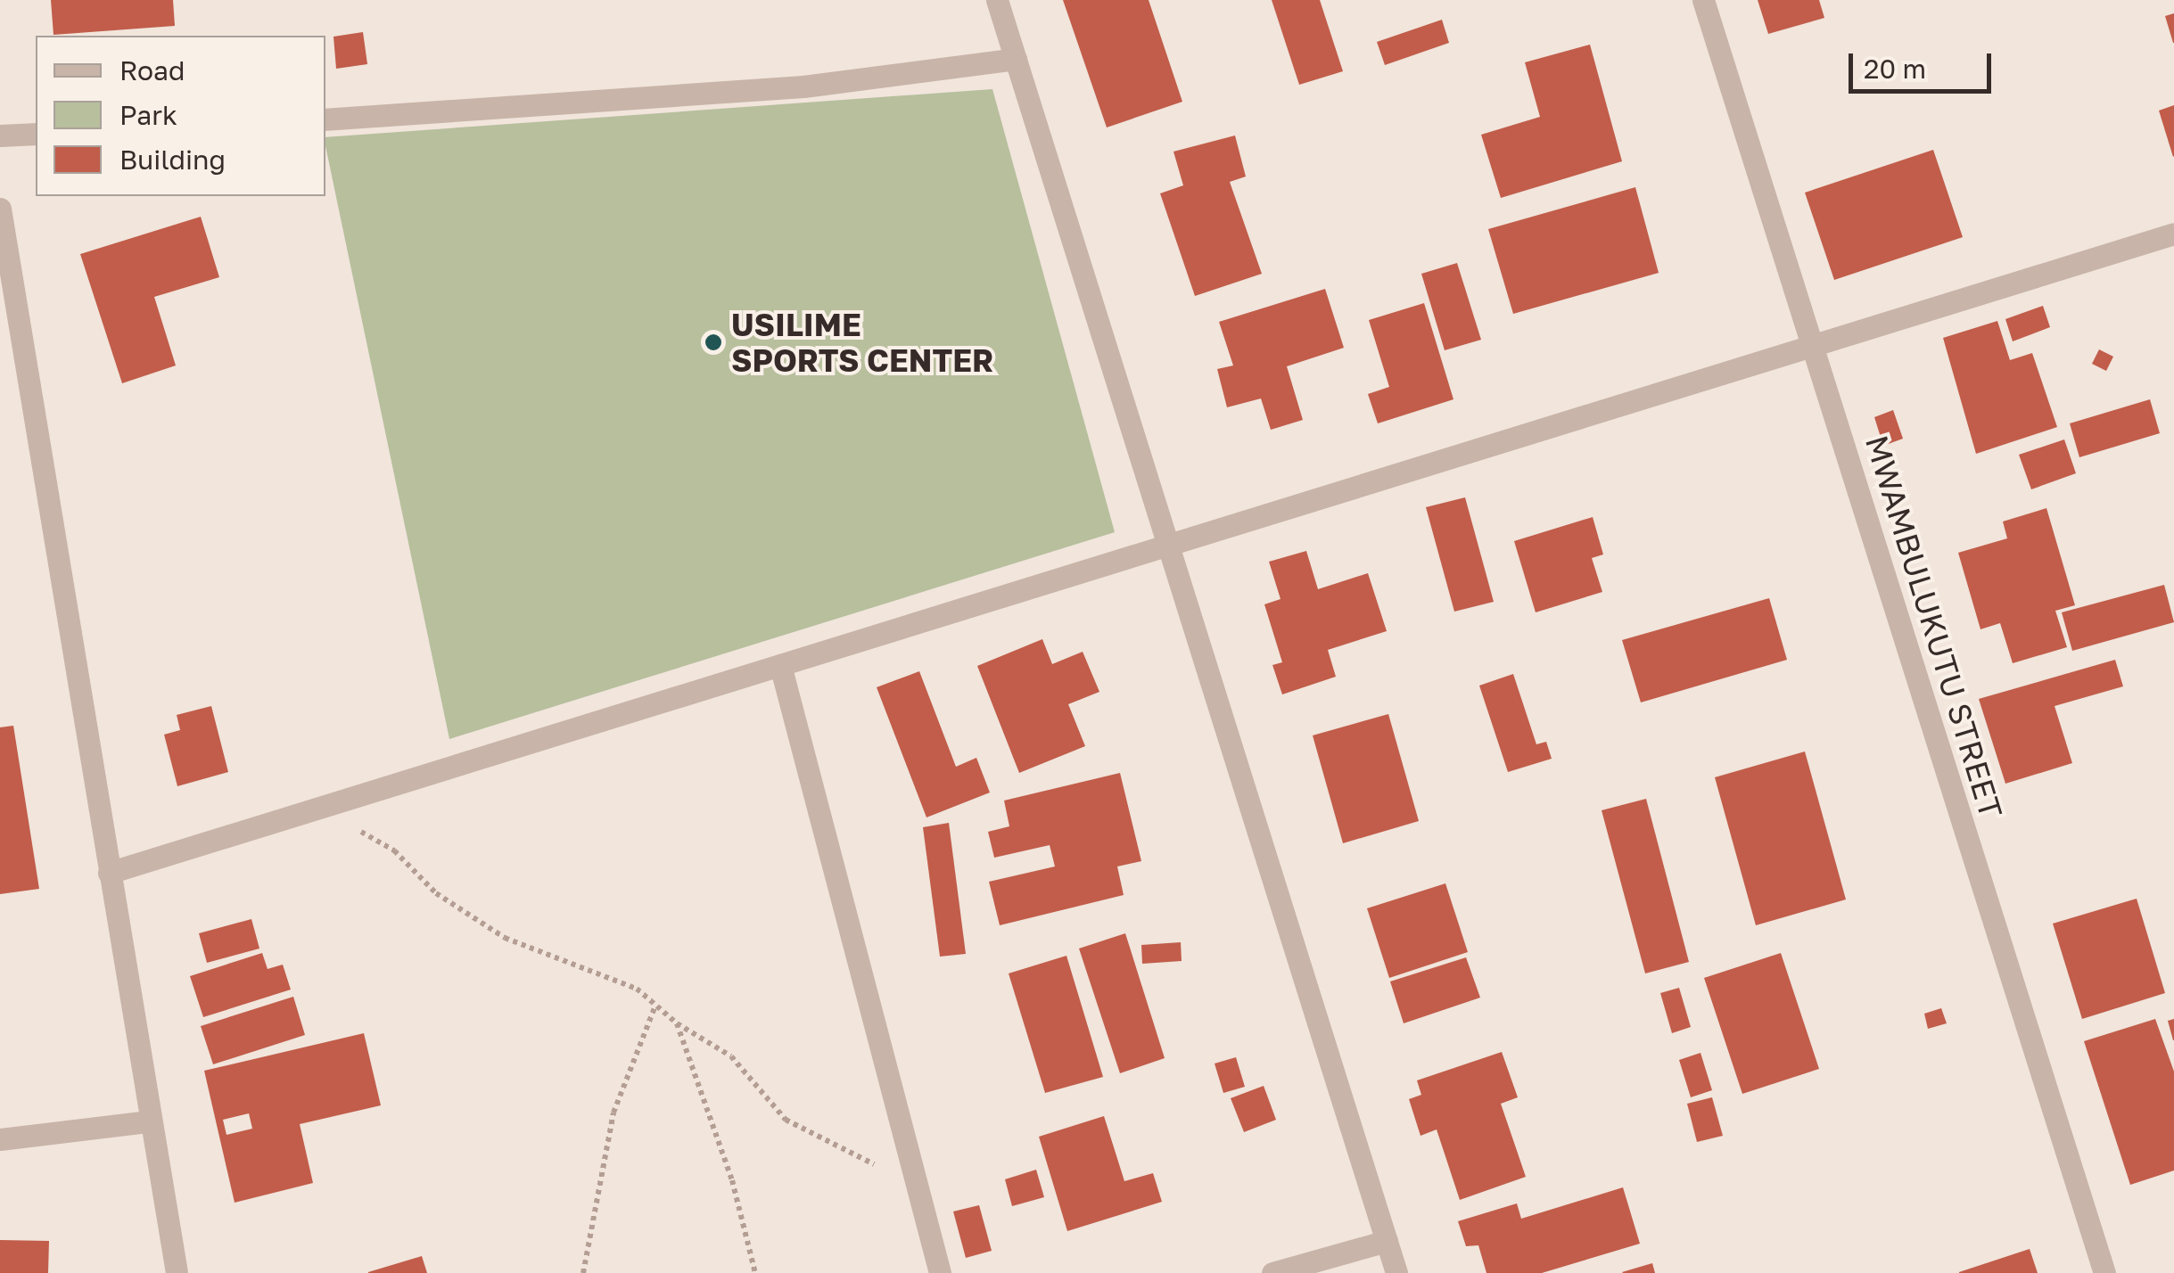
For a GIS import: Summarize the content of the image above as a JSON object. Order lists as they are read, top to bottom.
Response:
{
  "streets": {
    "street": ["MWAMBULUKUTU STREET"]
  },
  "places": ["USILIME SPORTS CENTER"],
  "legend": ["Road", "Park", "Building"],
  "scale_bar": "20 m"
}
